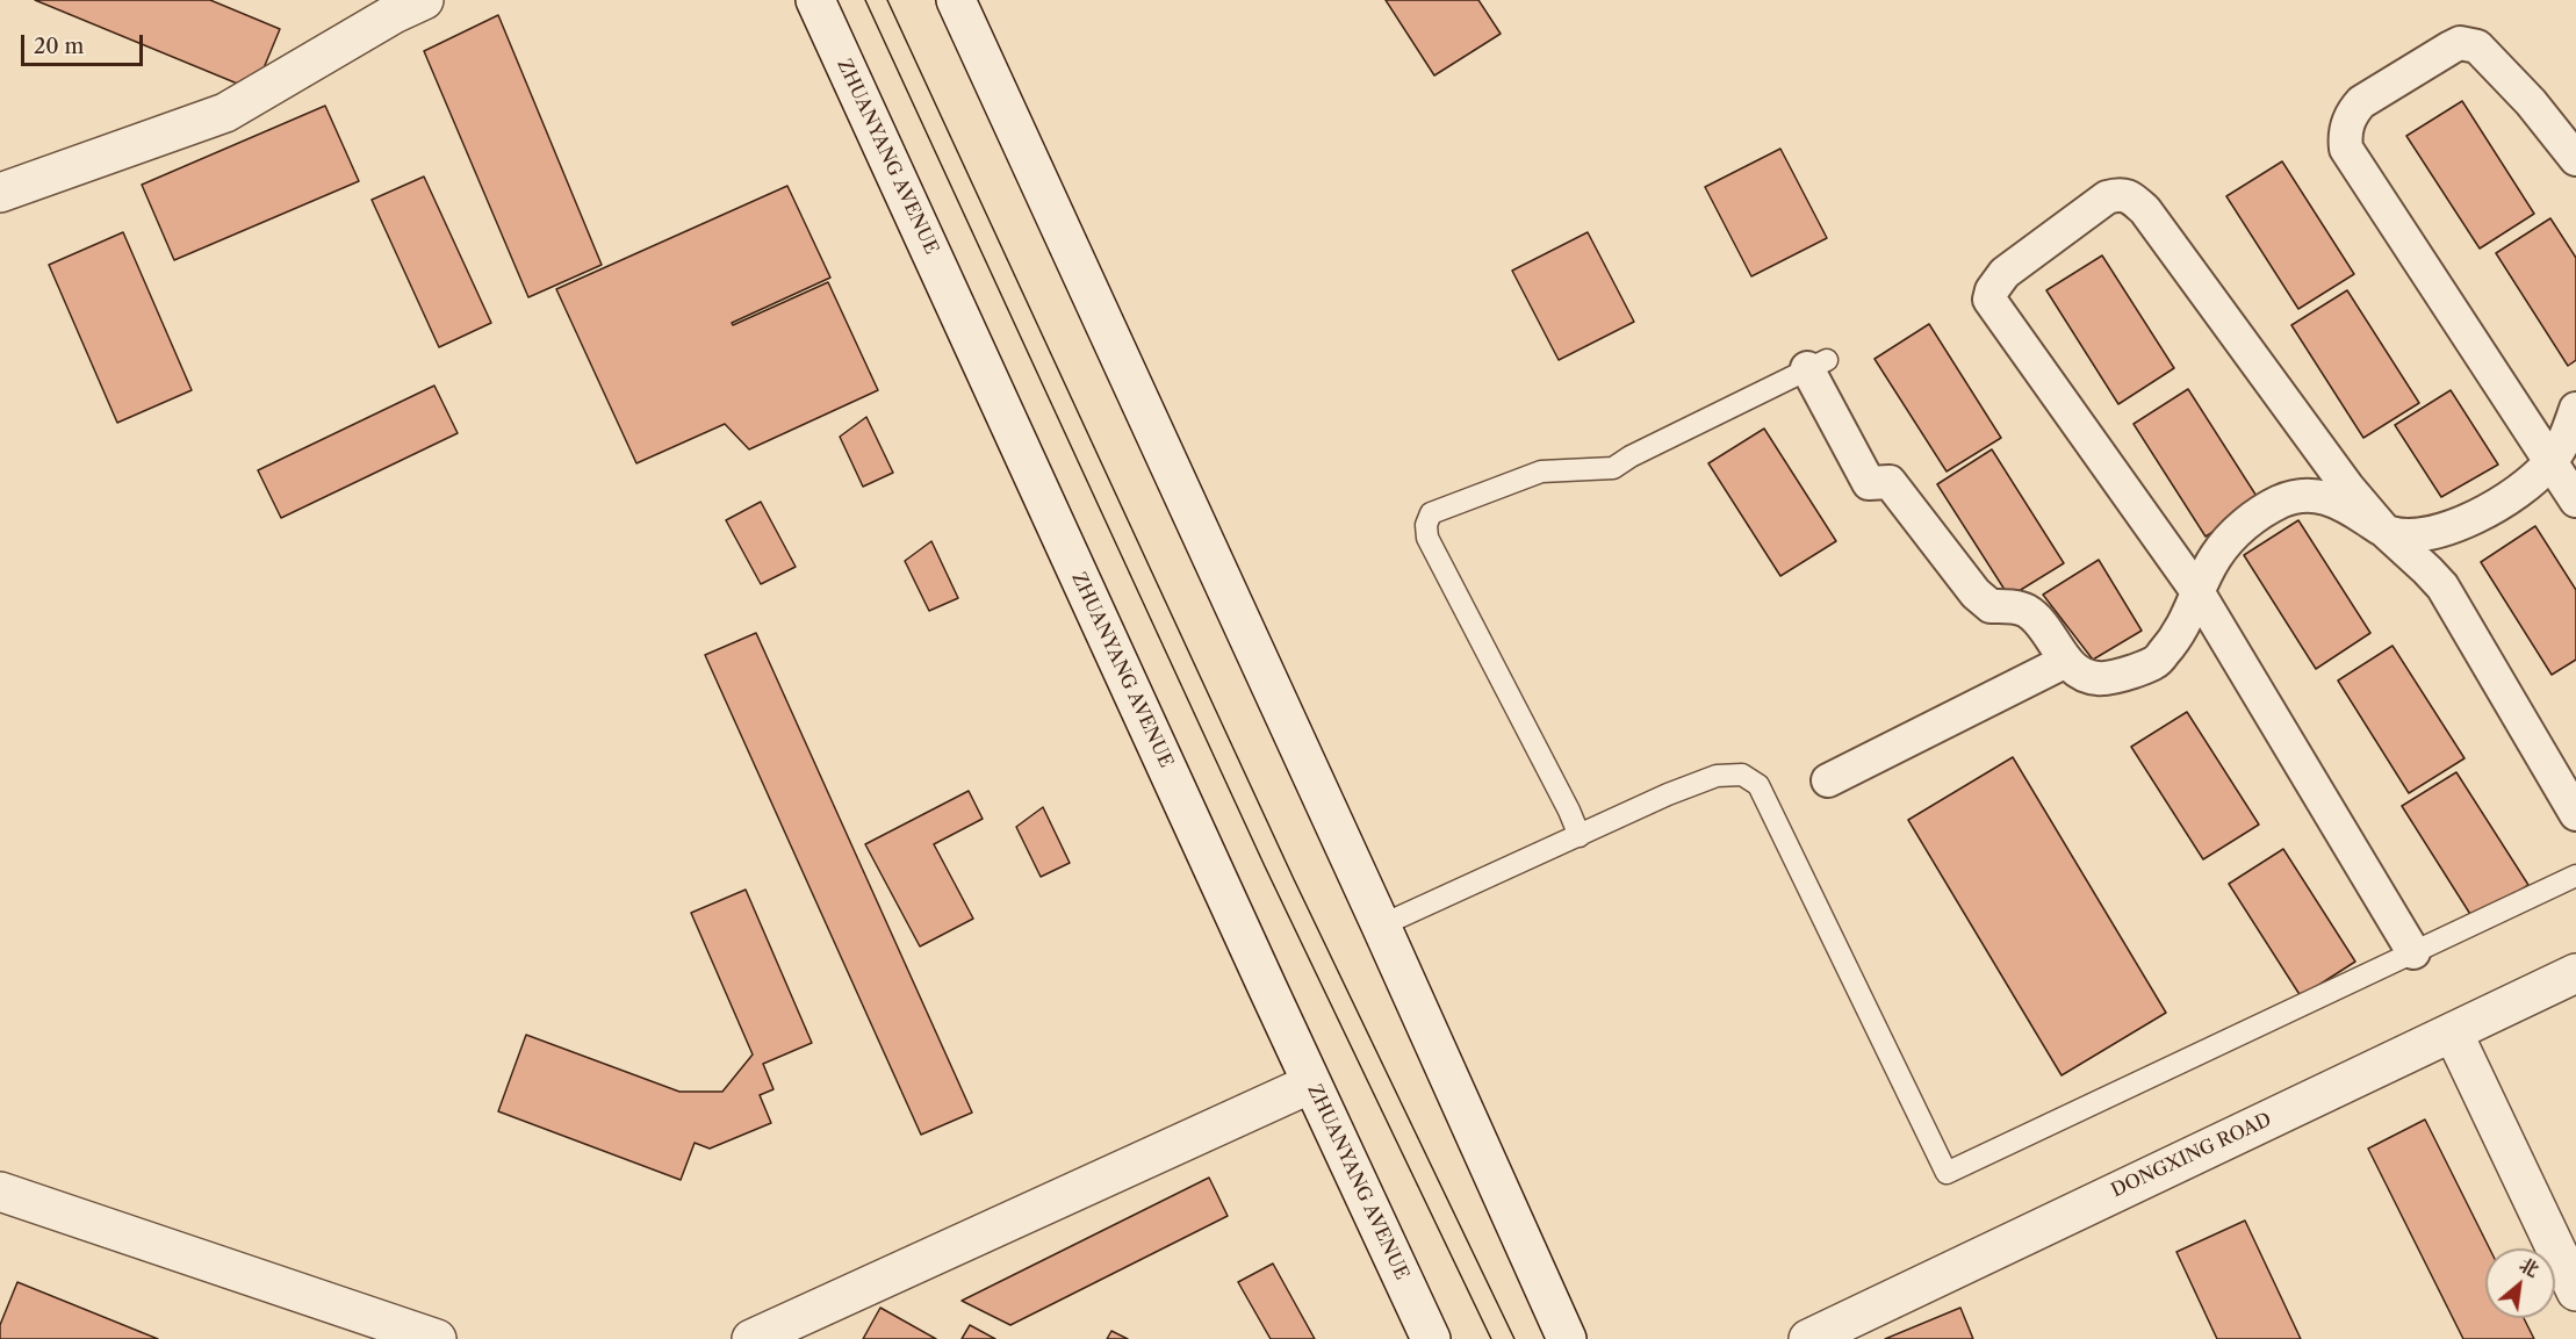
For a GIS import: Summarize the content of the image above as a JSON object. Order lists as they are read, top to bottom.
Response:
{
  "streets": {
    "main road": ["ZHUANYANG AVENUE", "DONGXING ROAD"]
  },
  "scale_bar": "20 m",
  "north": "top right"
}
